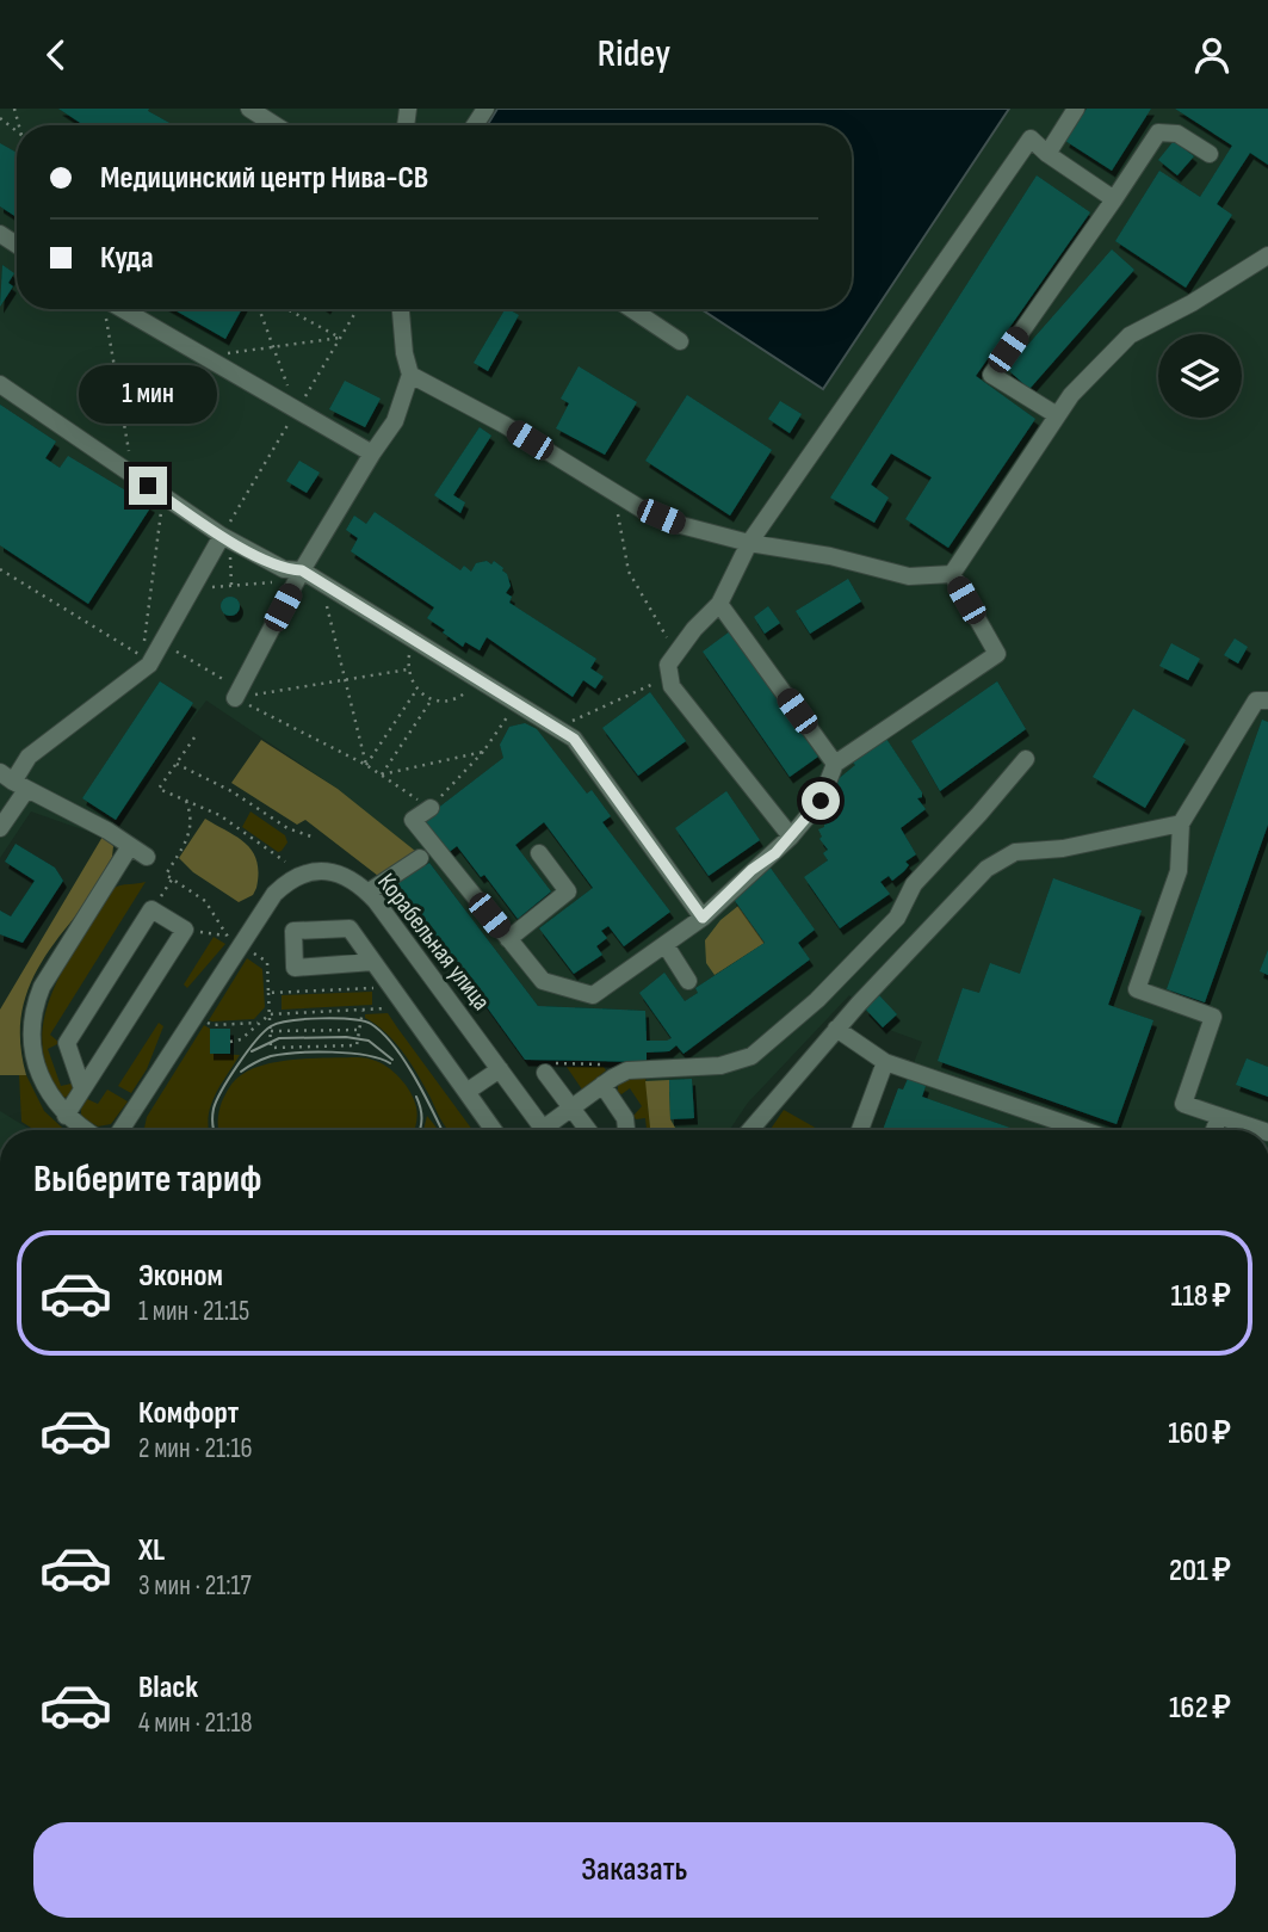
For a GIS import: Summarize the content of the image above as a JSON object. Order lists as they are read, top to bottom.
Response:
{
  "streets": {
    "street": ["Корабельная улица"]
  },
  "page": {
    "header": "Ridey",
    "banner": ["Медицинский центр Нива-СВ", "Куда"],
    "bubble": "1 мин",
    "heading": "Выберите тариф",
    "list": [
      {
        "name": "Эконом",
        "note": "1 мин · 21:15",
        "value": "118 ₽"
      },
      {
        "name": "Комфорт",
        "note": "2 мин · 21:16",
        "value": "160 ₽"
      },
      {
        "name": "XL",
        "note": "3 мин · 21:17",
        "value": "201 ₽"
      },
      {
        "name": "Black",
        "note": "4 мин · 21:18",
        "value": "162 ₽"
      }
    ],
    "buttons": "Заказать"
  }
}
